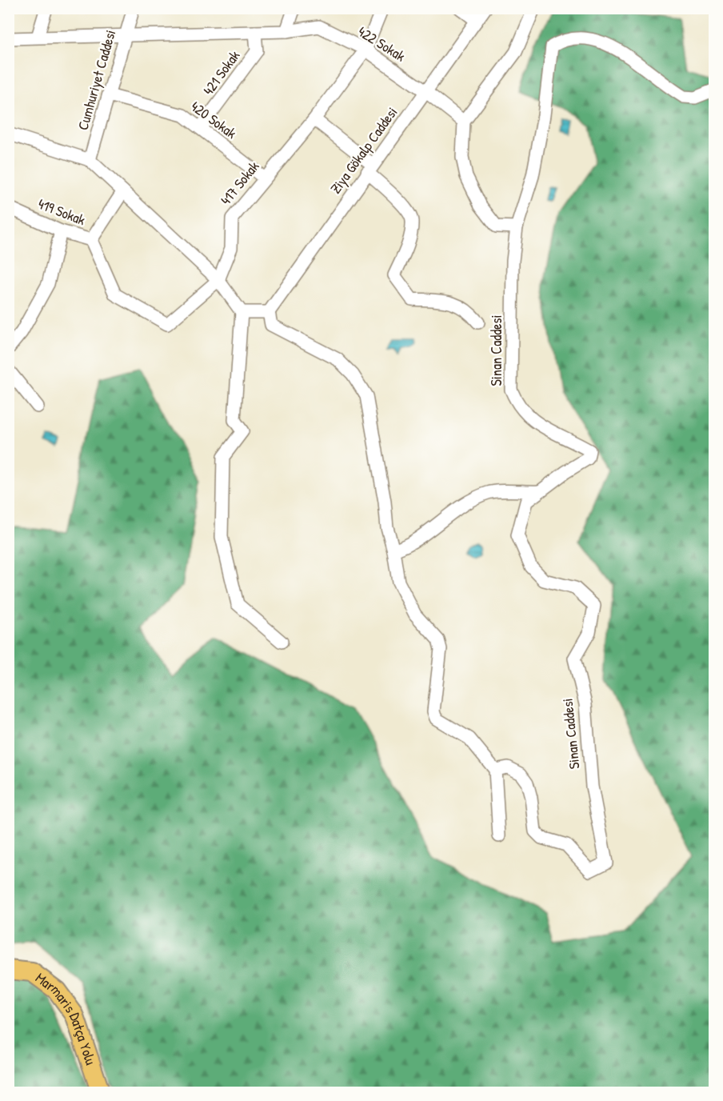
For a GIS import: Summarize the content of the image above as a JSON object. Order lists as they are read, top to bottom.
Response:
{
  "streets": {
    "highway": ["Marmaris Datça Yolu"],
    "street": [
      "422 Sokak",
      "421 Sokak",
      "Cumhuriyet Caddesi",
      "420 Sokak",
      "Ziya Gökalp Caddesi",
      "417 Sokak",
      "419 Sokak",
      "Sinan Caddesi"
    ]
  },
  "crossings": [
    ["422 Sokak", "421 Sokak"],
    ["422 Sokak", "Cumhuriyet Caddesi"],
    ["422 Sokak", "Ziya Gökalp Caddesi"],
    ["422 Sokak", "417 Sokak"],
    ["421 Sokak", "420 Sokak"],
    ["Cumhuriyet Caddesi", "420 Sokak"],
    ["420 Sokak", "417 Sokak"],
    ["417 Sokak", "419 Sokak"]
  ]
}
